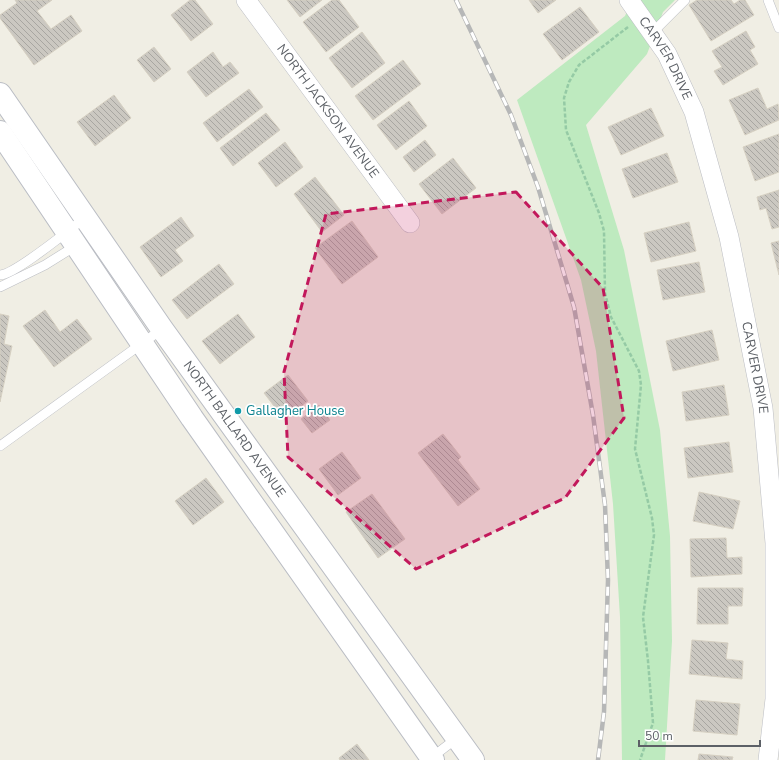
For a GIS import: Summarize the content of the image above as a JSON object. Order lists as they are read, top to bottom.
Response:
{
  "streets": {
    "main road": ["NORTH BALLARD AVENUE"],
    "street": ["CARVER DRIVE", "NORTH JACKSON AVENUE"]
  },
  "places": ["Gallagher House"],
  "scale_bar": "50 m"
}
